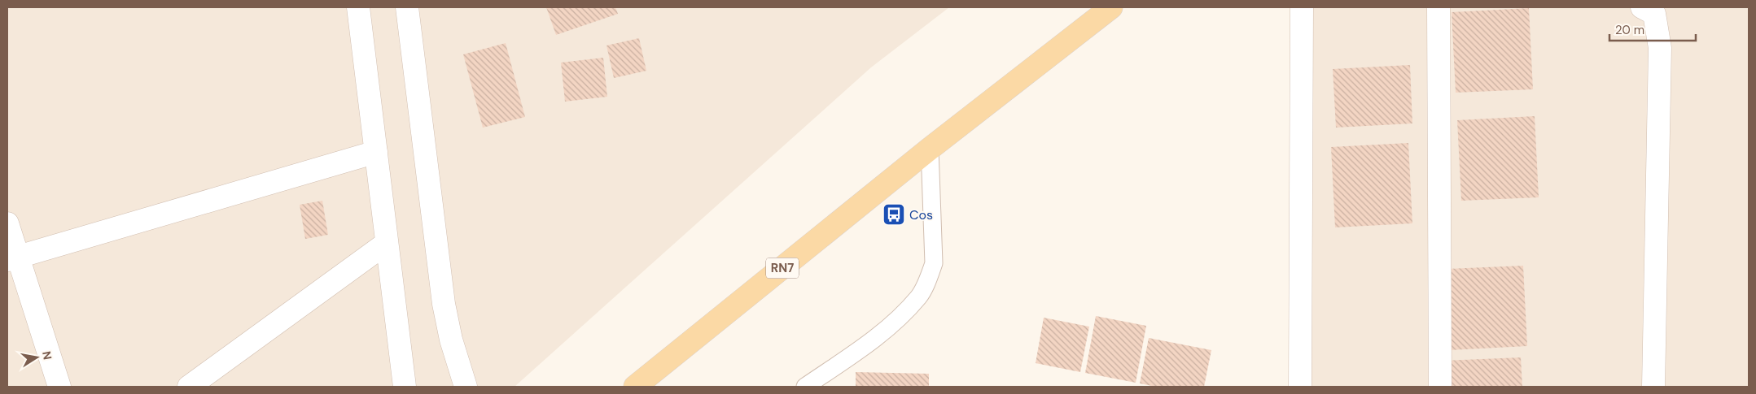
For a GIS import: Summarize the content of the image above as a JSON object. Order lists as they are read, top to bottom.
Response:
{
  "streets": {
    "main road": ["RN7"]
  },
  "places": {
    "bus stop": ["Cos"]
  },
  "scale_bar": "20 m",
  "north": "right"
}
